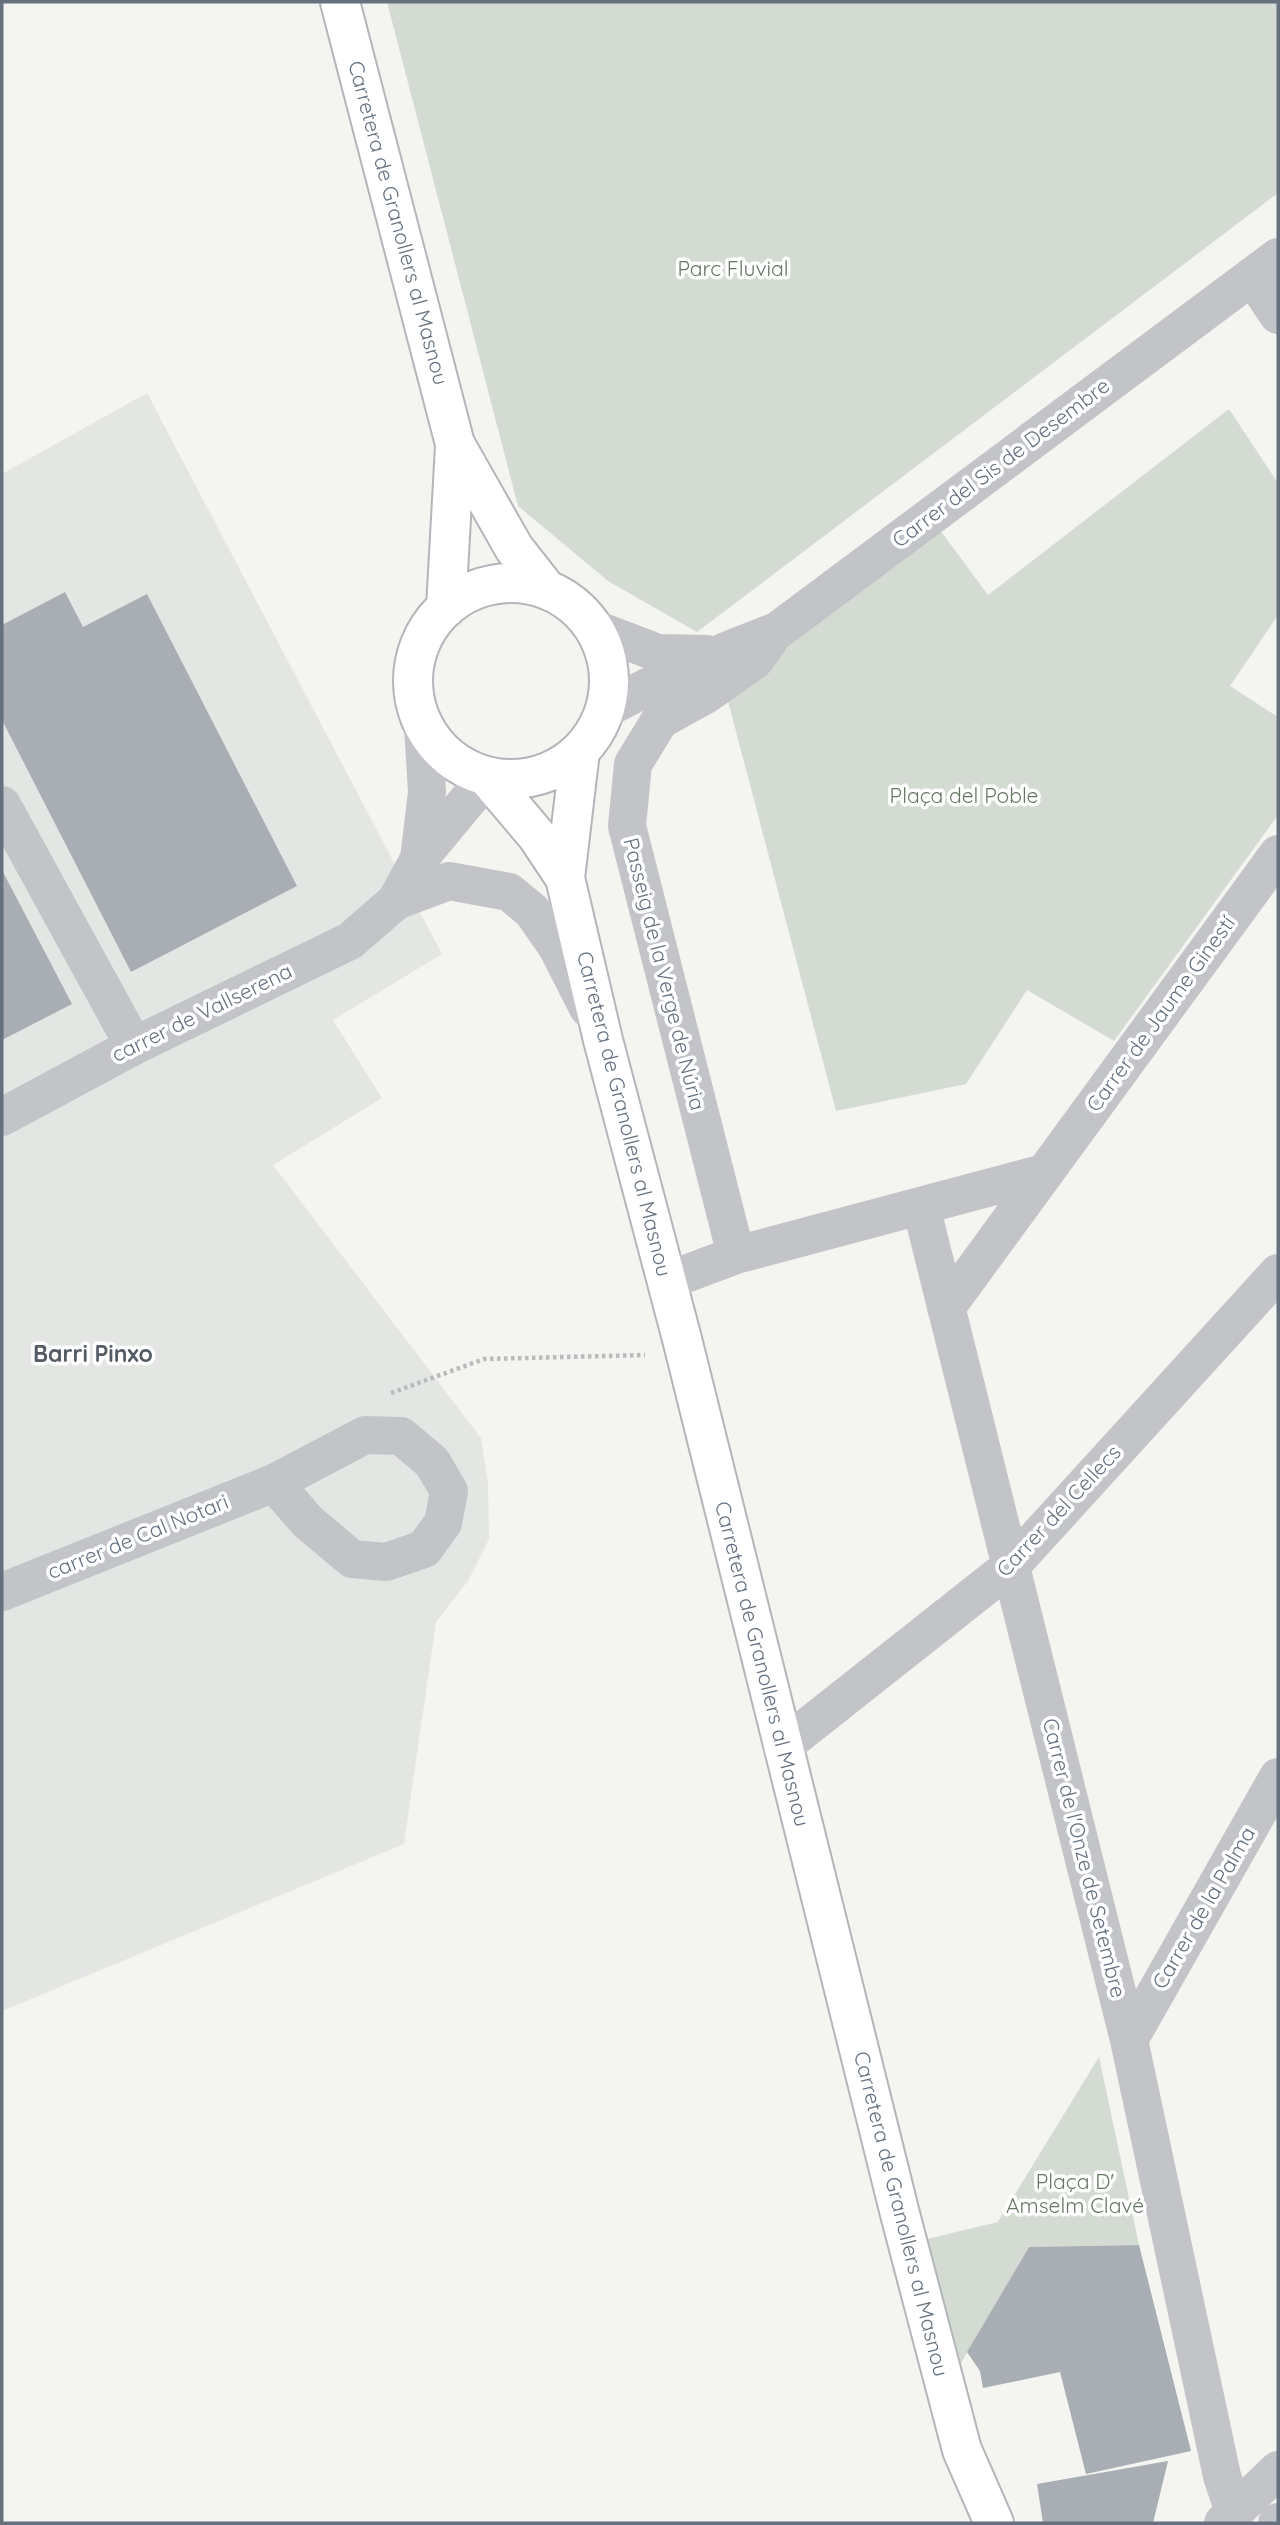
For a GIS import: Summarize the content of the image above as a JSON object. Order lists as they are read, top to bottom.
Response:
{
  "streets": {
    "main road": ["Carretera de Granollers al Masnou"],
    "street": [
      "Carrer del Sis de Desembre",
      "Passeig de la Verge de Núria",
      "carrer de Vallserena",
      "Carrer de Jaume Ginestí",
      "Carrer del Cellecs",
      "carrer de Cal Notari",
      "Carrer de l'Onze de Setembre",
      "Carrer de la Palma"
    ]
  },
  "crossings": [
    ["Carretera de Granollers al Masnou", "Carrer del Sis de Desembre"],
    ["Carretera de Granollers al Masnou", "carrer de Vallserena"],
    ["Carretera de Granollers al Masnou", "Carrer del Cellecs"],
    ["Carrer del Sis de Desembre", "Passeig de la Verge de Núria"],
    ["Carrer del Sis de Desembre", "carrer de Vallserena"],
    ["Carrer de Jaume Ginestí", "Carrer de l'Onze de Setembre"],
    ["Carrer del Cellecs", "Carrer de l'Onze de Setembre"],
    ["Carrer de l'Onze de Setembre", "Carrer de la Palma"]
  ],
  "districts": ["Barri Pinxo"],
  "parks": ["Parc Fluvial", "Plaça del Poble", "Plaça D' Amselm Clavé"]
}
